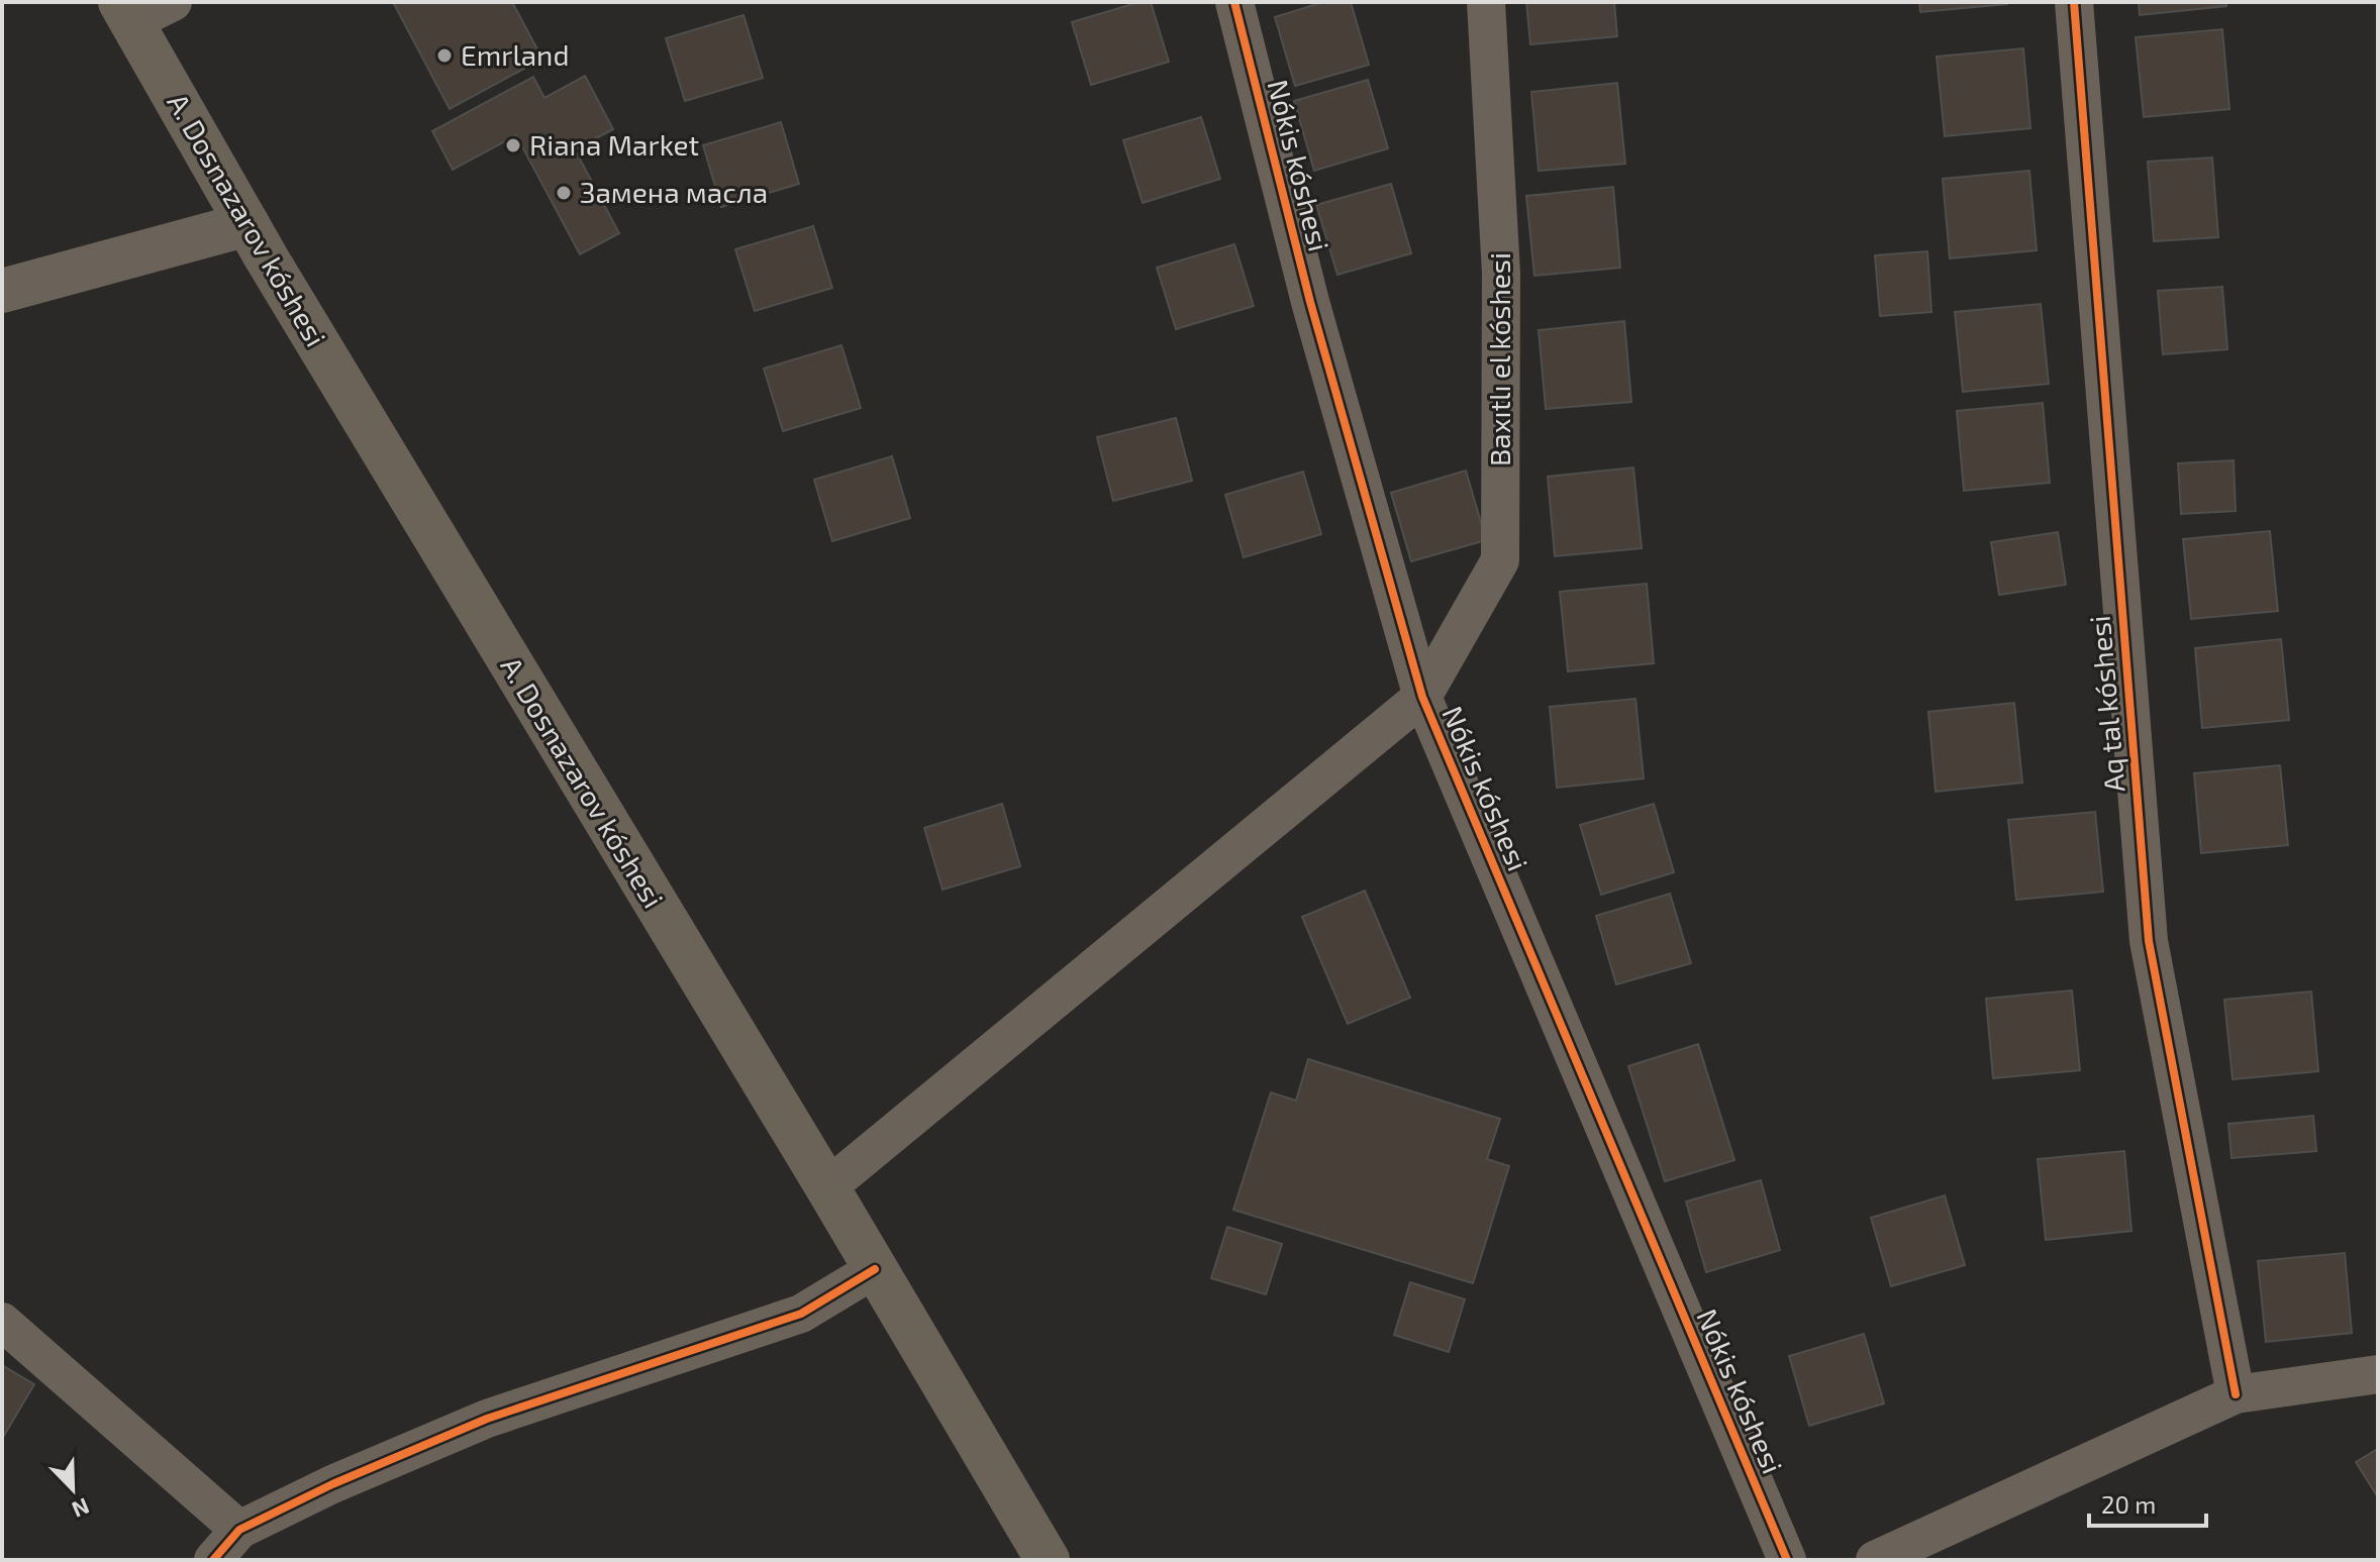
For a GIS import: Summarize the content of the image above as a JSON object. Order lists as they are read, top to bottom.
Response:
{
  "streets": {
    "main road": ["A. Dosnazarov kóshesi"],
    "street": ["Nókis kóshesi", "Baxıtlı el kóshesi", "Aq tal kóshesi"]
  },
  "crossings": [
    ["Nókis kóshesi", "Baxıtlı el kóshesi"]
  ],
  "places": ["Emrland", "Riana Market", "Замена масла"],
  "scale_bar": "20 m",
  "north": "bottom right"
}
